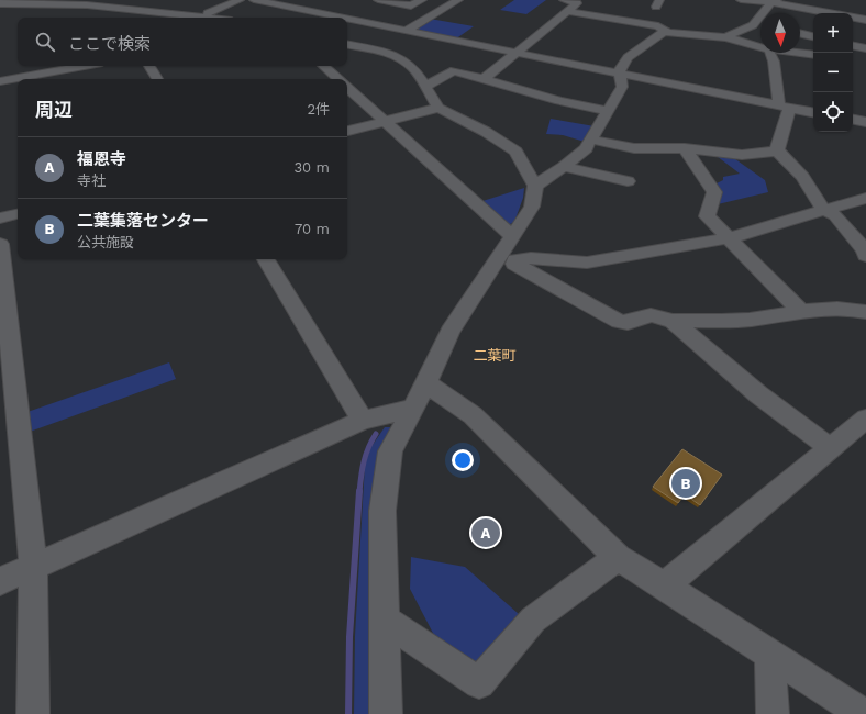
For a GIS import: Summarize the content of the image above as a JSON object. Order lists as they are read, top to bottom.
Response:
{
  "districts": ["二葉町"],
  "north": "bottom",
  "page": {
    "map_buttons": ["+", "−"],
    "search": "ここで検索",
    "heading": ["周辺", "2件"],
    "list": [
      {
        "mark": "A",
        "name": "福恩寺",
        "note": "寺社",
        "value": "30 m"
      },
      {
        "mark": "B",
        "name": "二葉集落センター",
        "note": "公共施設",
        "value": "70 m"
      }
    ],
    "pins": ["B", "A"]
  }
}
